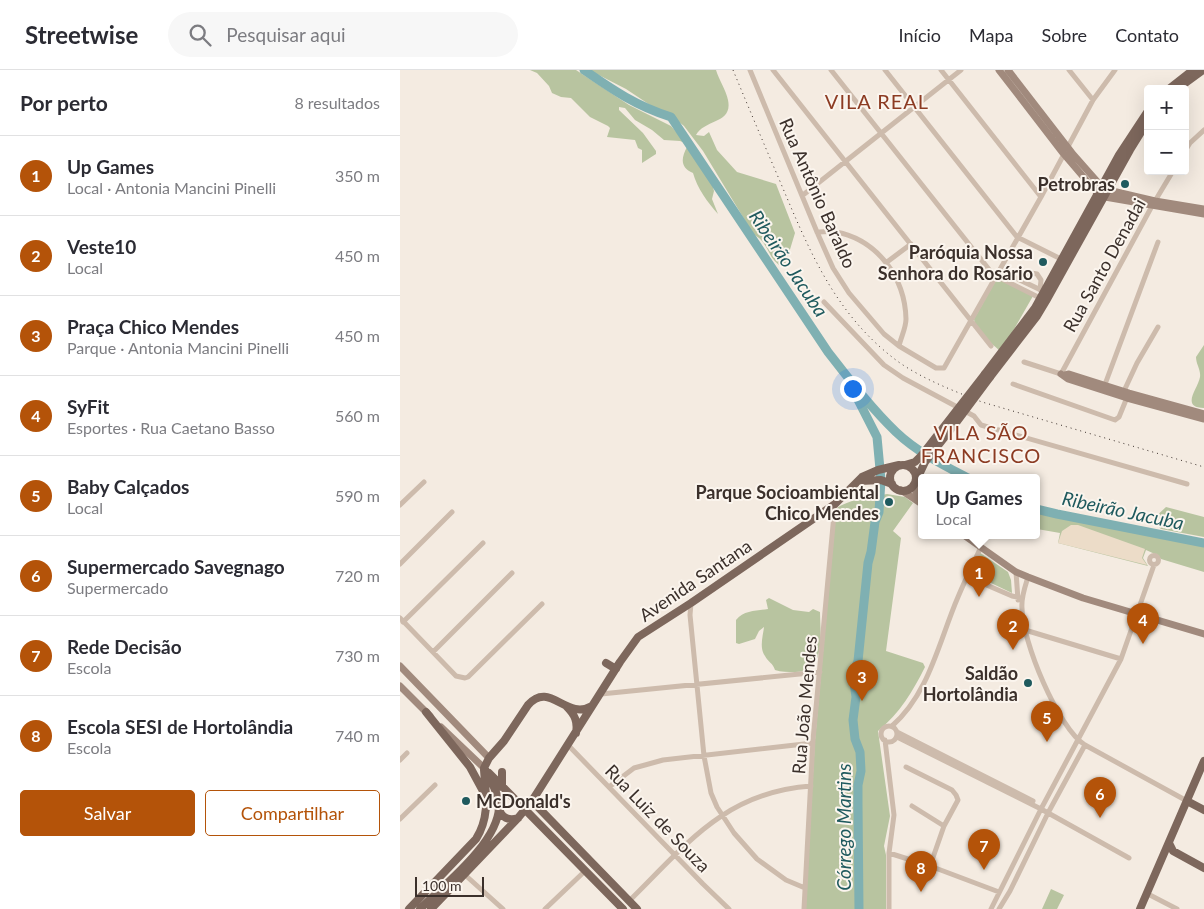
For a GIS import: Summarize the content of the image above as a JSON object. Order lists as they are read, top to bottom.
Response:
{
  "streets": {
    "main road": ["Avenida Santana"],
    "street": [
      "Rua Antônio Baraldo",
      "Rua Santo Denadai",
      "Rua João Mendes",
      "Rua Luiz de Souza"
    ]
  },
  "crossings": [
    ["Avenida Santana", "Rua João Mendes"],
    ["Avenida Santana", "Rua Luiz de Souza"]
  ],
  "districts": ["VILA REAL", "VILA SÃO FRANCISCO"],
  "water": ["Ribeirão Jacuba", "Córrego Martins"],
  "places": [
    "Petrobras",
    "Paróquia Nossa Senhora do Rosário",
    "Parque Socioambiental Chico Mendes",
    "Saldão Hortolândia",
    "McDonald's"
  ],
  "scale_bar": "100 m",
  "page": {
    "header": "Streetwise",
    "search": "Pesquisar aqui",
    "nav": [
      "Início",
      "Mapa",
      "Sobre",
      "Contato"
    ],
    "heading": ["Por perto", "8 resultados"],
    "map_buttons": ["+", "−"],
    "list": [
      {
        "mark": "1",
        "name": "Up Games",
        "note": "Local · Antonia Mancini Pinelli",
        "value": "350 m"
      },
      {
        "mark": "2",
        "name": "Veste10",
        "note": "Local",
        "value": "450 m"
      },
      {
        "mark": "3",
        "name": "Praça Chico Mendes",
        "note": "Parque · Antonia Mancini Pinelli",
        "value": "450 m"
      },
      {
        "mark": "4",
        "name": "SyFit",
        "note": "Esportes · Rua Caetano Basso",
        "value": "560 m"
      },
      {
        "mark": "5",
        "name": "Baby Calçados",
        "note": "Local",
        "value": "590 m"
      },
      {
        "mark": "6",
        "name": "Supermercado Savegnago",
        "note": "Supermercado",
        "value": "720 m"
      },
      {
        "mark": "7",
        "name": "Rede Decisão",
        "note": "Escola",
        "value": "730 m"
      },
      {
        "mark": "8",
        "name": "Escola SESI de Hortolândia",
        "note": "Escola",
        "value": "740 m"
      }
    ],
    "popup": ["Up Games", "Local"],
    "pins": [
      "1",
      "4",
      "2",
      "3",
      "5",
      "6",
      "7",
      "8"
    ],
    "buttons": ["Salvar", "Compartilhar"],
    "scale": "100 m"
  }
}
